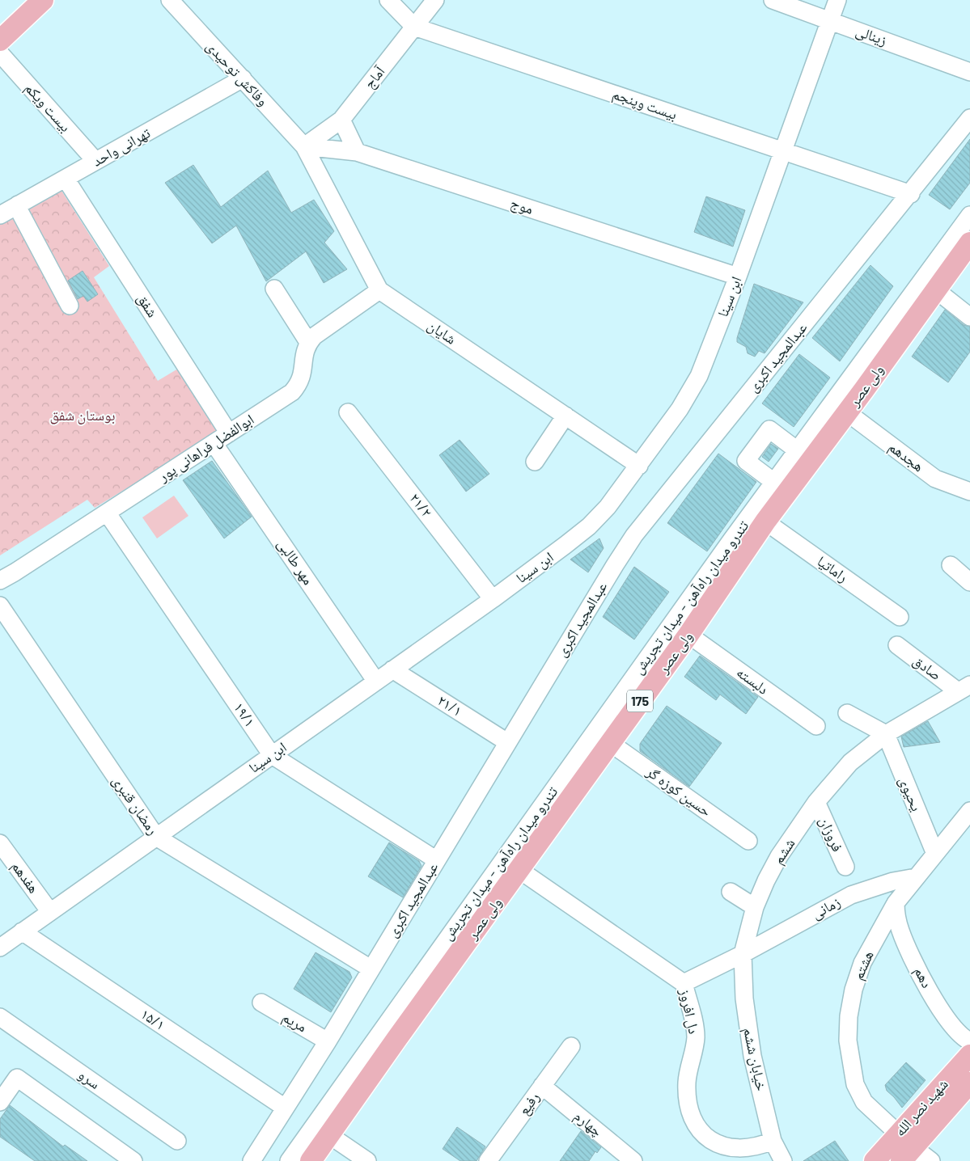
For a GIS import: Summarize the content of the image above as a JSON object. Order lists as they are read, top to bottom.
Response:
{
  "streets": {
    "main road": ["ولی عصر", "175", "شهید نصر الله"],
    "street": [
      "زینالی",
      "وفاکش توحیدی",
      "آماج",
      "بیست وپنجم",
      "بیست‌ ویکم",
      "تهرانی واحد",
      "موج",
      "ابن سینا",
      "شفق",
      "شایان",
      "عبدالمجید اکبری",
      "ابوالفضل فراهانی پور",
      "هجدهم",
      "۲۱/۲",
      "مهر طالبی",
      "راماتیا",
      "تندرو میدان راه‌آهن - میدان تجریش",
      "صادق",
      "دلبسته",
      "۲۱/۱",
      "۱۹/۱",
      "حسین کوزه گر",
      "یحیوی",
      "رمضان قنبری",
      "فروزان",
      "ششم",
      "هفدهم",
      "زمانی",
      "هشتم",
      "دهم",
      "دل افروز",
      "۱۵/۱",
      "مریم",
      "خیابان ششم",
      "سرو",
      "رفیع",
      "چهارم"
    ]
  },
  "crossings": [
    ["زینالی", "ابن سینا"],
    ["وفاکش توحیدی", "آماج"],
    ["وفاکش توحیدی", "تهرانی واحد"],
    ["وفاکش توحیدی", "موج"],
    ["وفاکش توحیدی", "شایان"],
    ["آماج", "بیست وپنجم"],
    ["آماج", "موج"],
    ["آماج", "شایان"],
    ["بیست وپنجم", "ابن سینا"],
    ["بیست وپنجم", "عبدالمجید اکبری"],
    ["بیست‌ ویکم", "تهرانی واحد"],
    ["تهرانی واحد", "شفق"],
    ["موج", "ابن سینا"],
    ["موج", "شایان"],
    ["ابن سینا", "شایان"],
    ["ابن سینا", "۲۱/۲"],
    ["ابن سینا", "مهر طالبی"],
    ["ابن سینا", "۲۱/۱"],
    ["ابن سینا", "۱۹/۱"],
    ["ابن سینا", "رمضان قنبری"],
    ["ابن سینا", "هفدهم"],
    ["ابن سینا", "۱۵/۱"],
    ["شفق", "ابوالفضل فراهانی پور"],
    ["عبدالمجید اکبری", "۲۱/۱"],
    ["عبدالمجید اکبری", "۱۹/۱"],
    ["عبدالمجید اکبری", "رمضان قنبری"],
    ["عبدالمجید اکبری", "۱۵/۱"],
    ["عبدالمجید اکبری", "مریم"],
    ["ولی عصر", "هجدهم"],
    ["ولی عصر", "راماتیا"],
    ["ولی عصر", "تندرو میدان راه‌آهن - میدان تجریش"],
    ["ولی عصر", "دلبسته"],
    ["ولی عصر", "حسین کوزه گر"],
    ["ولی عصر", "دل افروز"],
    ["ابوالفضل فراهانی پور", "مهر طالبی"],
    ["ابوالفضل فراهانی پور", "۱۹/۱"],
    ["صادق", "ششم"],
    ["یحیوی", "ششم"],
    ["یحیوی", "هشتم"],
    ["فروزان", "ششم"],
    ["ششم", "زمانی"],
    ["ششم", "خیابان ششم"],
    ["زمانی", "هشتم"],
    ["زمانی", "دل افروز"],
    ["زمانی", "خیابان ششم"],
    ["هشتم", "دهم"],
    ["هشتم", "شهید نصر الله"],
    ["دل افروز", "خیابان ششم"],
    ["رفیع", "چهارم"]
  ],
  "parks": ["بوستان شفق"]
}
